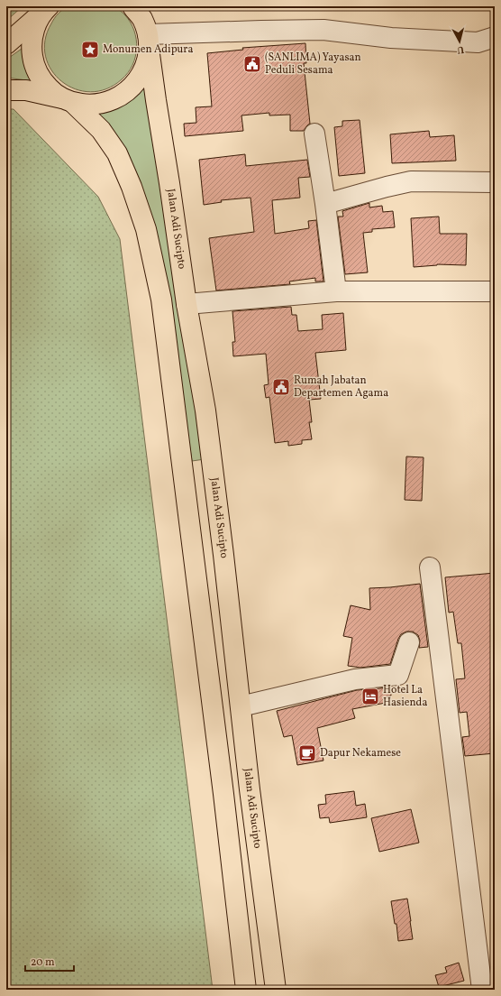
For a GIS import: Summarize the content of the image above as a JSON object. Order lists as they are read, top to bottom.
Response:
{
  "streets": {
    "main road": ["Jalan Adi Sucipto"]
  },
  "places": {
    "place": ["Monumen Adipura"],
    "public building": ["(SANLIMA) Yayasan Peduli Sesama", "Rumah Jabatan Departemen Agama"],
    "hotel": ["Hotel La Hasienda"],
    "cafe": ["Dapur Nekamese"]
  },
  "scale_bar": "20 m",
  "north": "bottom"
}
